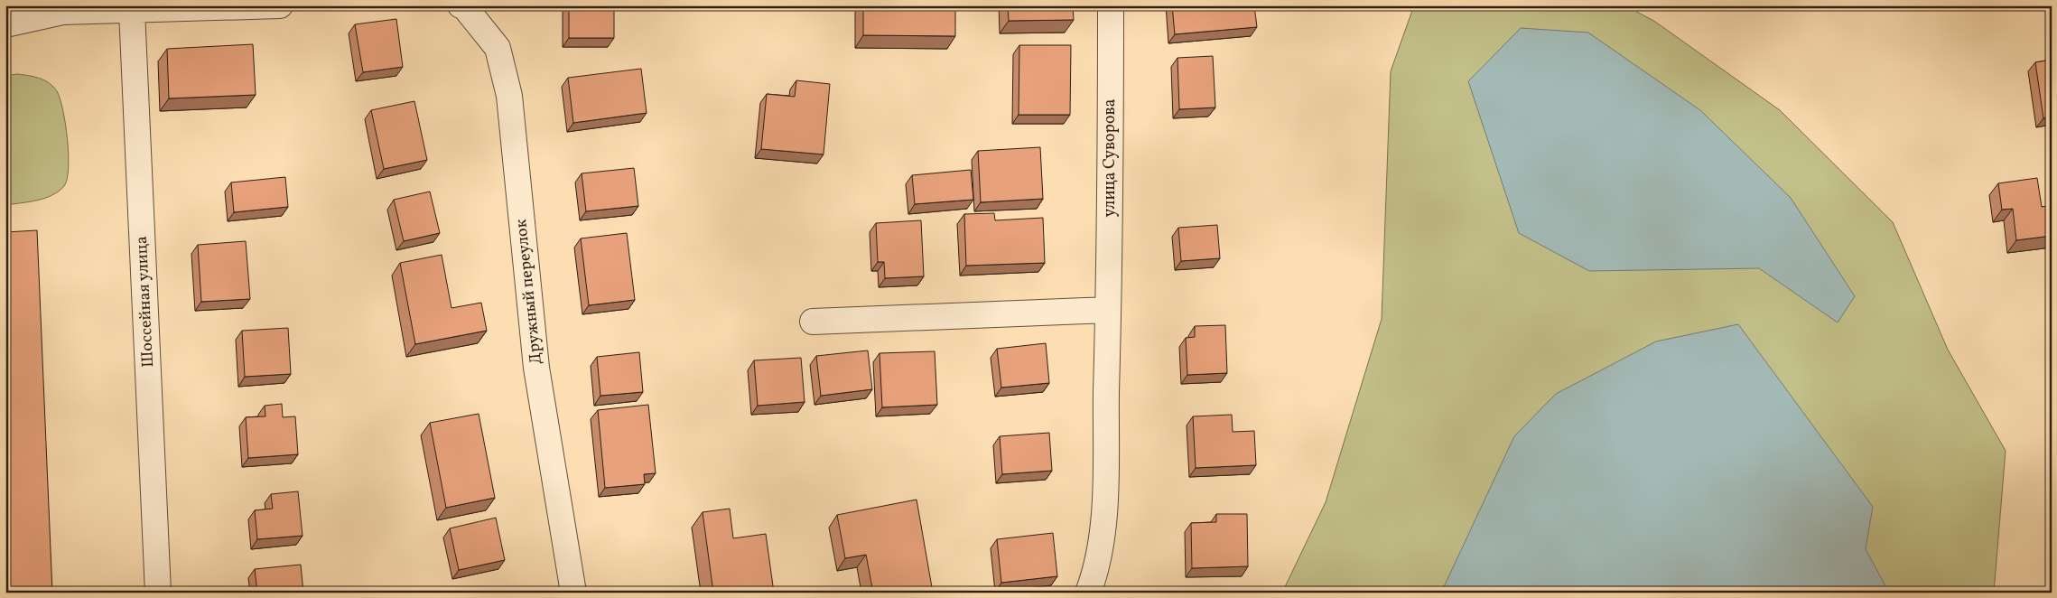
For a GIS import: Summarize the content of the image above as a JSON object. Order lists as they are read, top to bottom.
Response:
{
  "streets": {
    "street": ["улица Суворова", "Дружный переулок", "Шоссейная улица"]
  }
}
